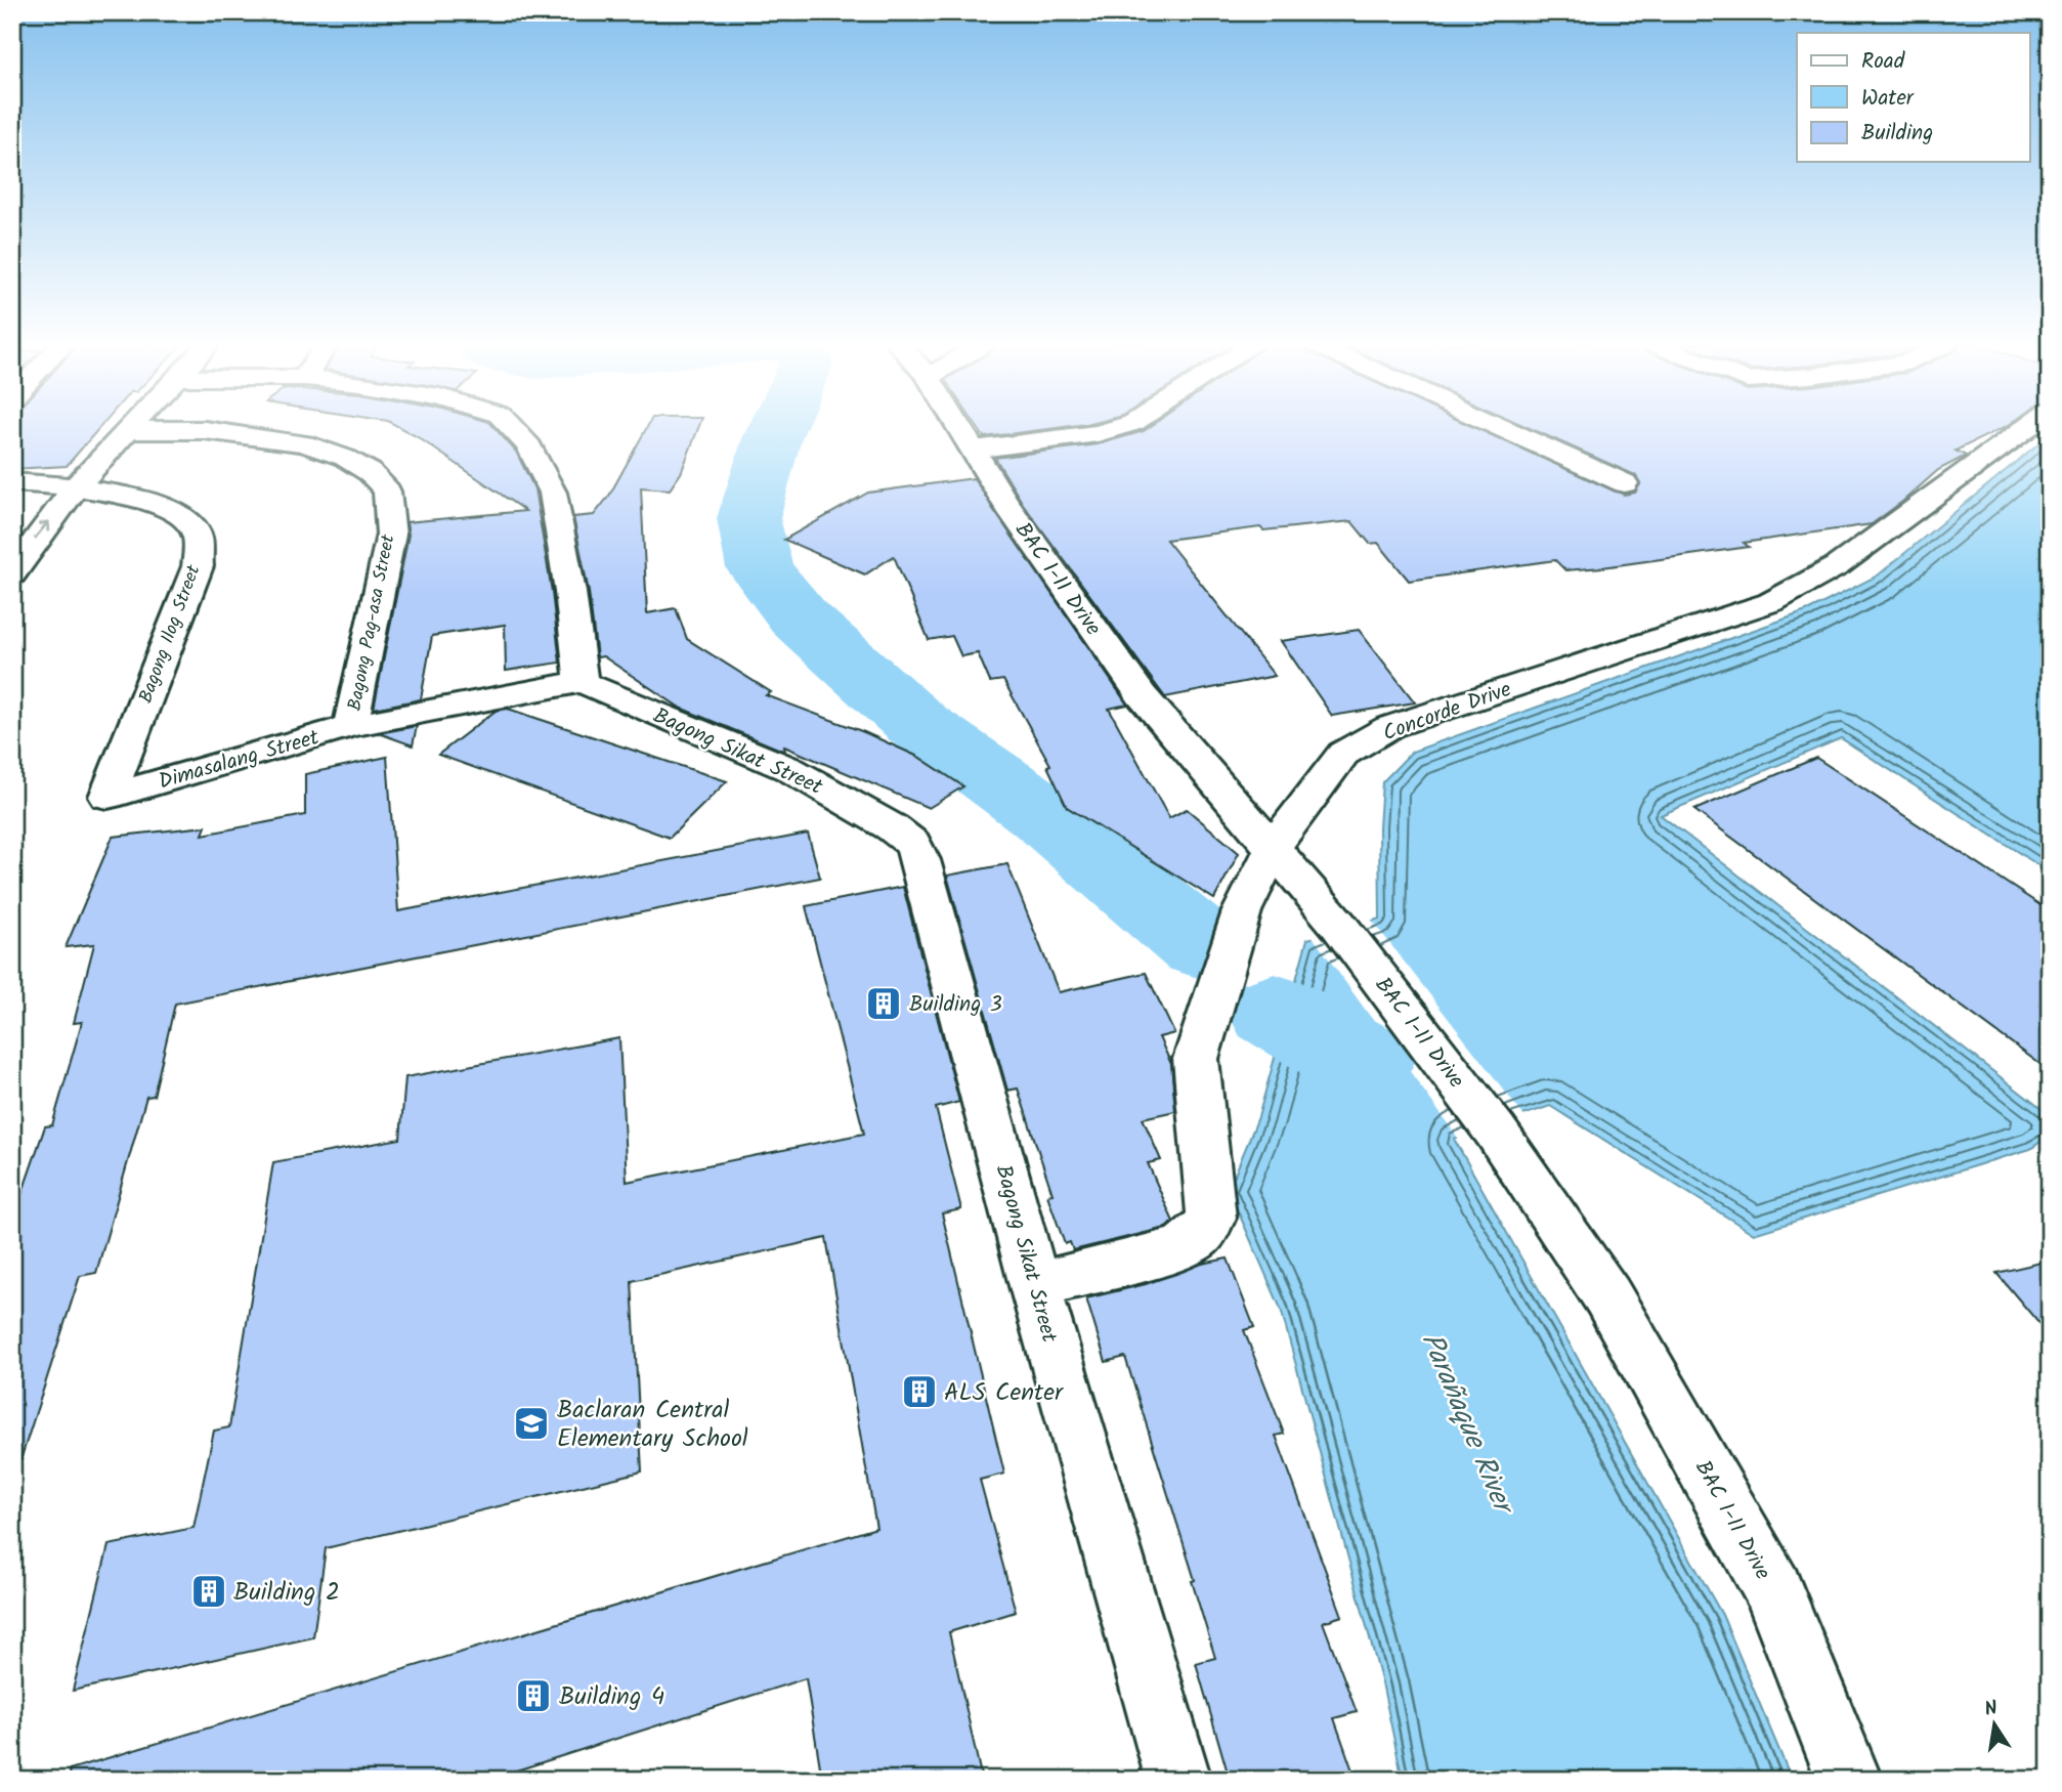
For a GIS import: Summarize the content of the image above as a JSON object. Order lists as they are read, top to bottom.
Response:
{
  "streets": {
    "street": [
      "BAC 1-11 Drive",
      "Bagong Pag-asa Street",
      "Bagong Ilog Street",
      "Concorde Drive",
      "Bagong Sikat Street",
      "Dimasalang Street"
    ]
  },
  "crossings": [
    ["BAC 1-11 Drive", "Concorde Drive"],
    ["Bagong Pag-asa Street", "Dimasalang Street"],
    ["Bagong Ilog Street", "Dimasalang Street"],
    ["Concorde Drive", "Bagong Sikat Street"],
    ["Bagong Sikat Street", "Dimasalang Street"]
  ],
  "water": ["Parañaque River"],
  "places": {
    "building": [
      "Building 3",
      "ALS Center",
      "Building 2",
      "Building 4"
    ],
    "school or university": ["Baclaran Central Elementary School"]
  },
  "legend": ["Road", "Water", "Building"],
  "north": "top"
}
